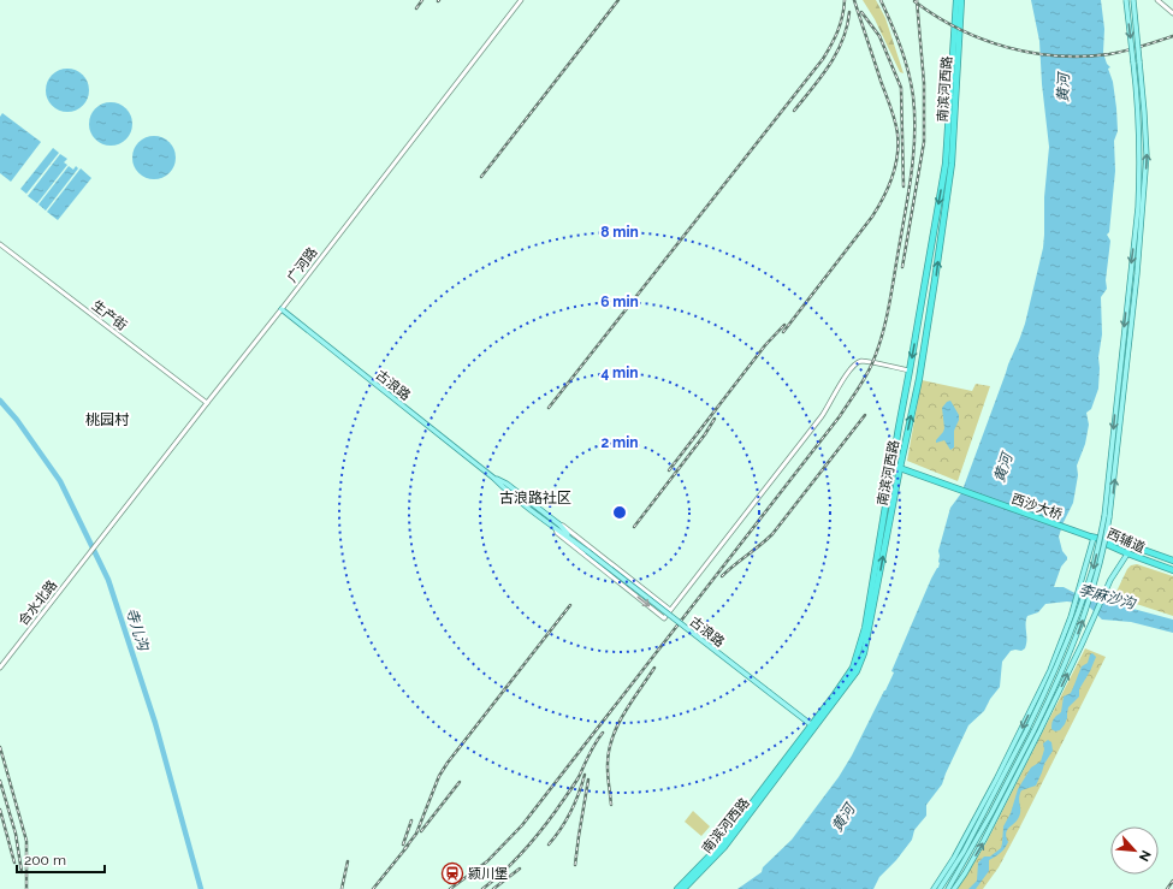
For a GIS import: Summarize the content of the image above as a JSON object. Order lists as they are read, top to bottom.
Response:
{
  "streets": {
    "highway": ["南滨河西路", "西沙大桥", "西辅道"],
    "main road": ["古浪路"],
    "street": ["广河路", "生产街", "合水北路"]
  },
  "crossings": [
    ["南滨河西路", "古浪路"],
    ["南滨河西路", "西沙大桥"],
    ["广河路", "生产街"],
    ["广河路", "古浪路"],
    ["广河路", "合水北路"],
    ["西沙大桥", "西辅道"]
  ],
  "districts": ["桃园村", "古浪路社区"],
  "water": ["黄河", "李麻沙沟", "寺儿沟"],
  "places": {
    "station": ["颍川堡"]
  },
  "scale_bar": "200 m",
  "north": "bottom right",
  "rings": [
    "8 min",
    "6 min",
    "4 min",
    "2 min"
  ]
}
